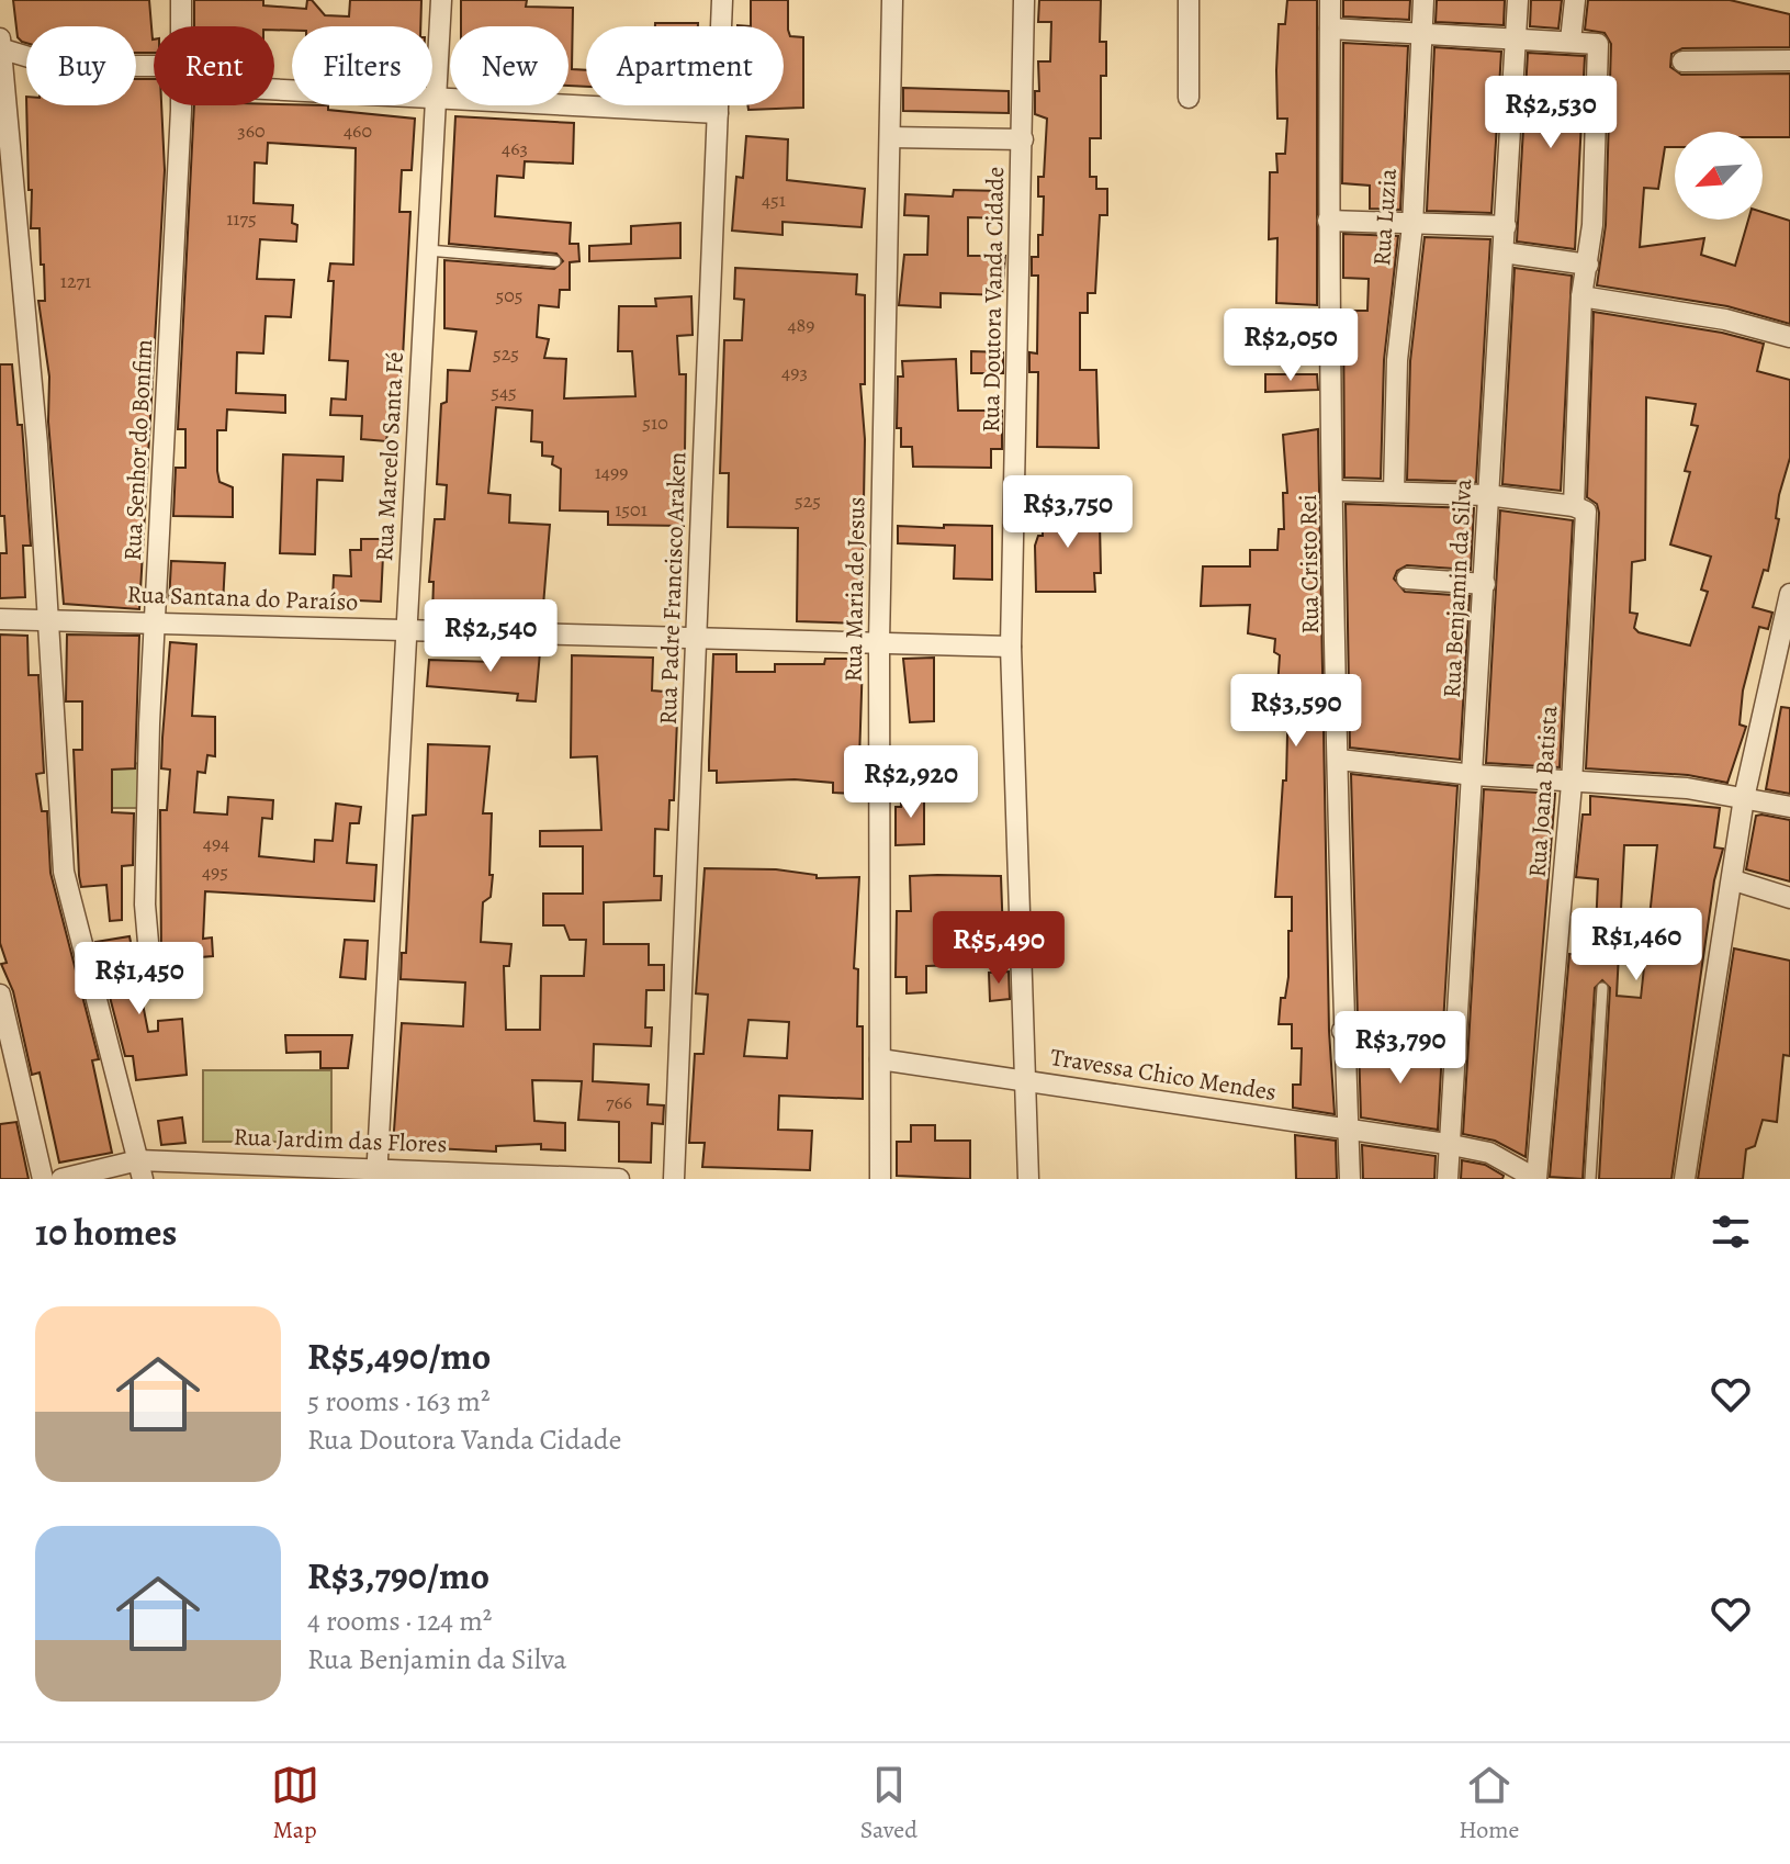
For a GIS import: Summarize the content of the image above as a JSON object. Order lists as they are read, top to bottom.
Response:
{
  "streets": {
    "street": [
      "Rua Luzia",
      "Rua Doutora Vanda Cidade",
      "Rua Senhor do Bonfim",
      "Rua Marcelo Santa Fé",
      "Rua Cristo Rei",
      "Rua Padre Francisco Araken",
      "Rua Benjamin da Silva",
      "Rua Maria de Jesus",
      "Rua Santana do Paraíso",
      "Rua Joana Batista",
      "Travessa Chico Mendes",
      "Rua Jardim das Flores"
    ]
  },
  "crossings": [
    ["Rua Doutora Vanda Cidade", "Rua Santana do Paraíso"],
    ["Rua Doutora Vanda Cidade", "Travessa Chico Mendes"],
    ["Rua Senhor do Bonfim", "Rua Santana do Paraíso"],
    ["Rua Marcelo Santa Fé", "Rua Santana do Paraíso"],
    ["Rua Marcelo Santa Fé", "Rua Jardim das Flores"],
    ["Rua Cristo Rei", "Travessa Chico Mendes"],
    ["Rua Padre Francisco Araken", "Rua Santana do Paraíso"],
    ["Rua Benjamin da Silva", "Travessa Chico Mendes"],
    ["Rua Maria de Jesus", "Rua Santana do Paraíso"],
    ["Rua Maria de Jesus", "Travessa Chico Mendes"],
    ["Rua Joana Batista", "Travessa Chico Mendes"]
  ],
  "house_numbers": [
    "360",
    "460",
    "463",
    "451",
    "1175",
    "1271",
    "505",
    "489",
    "525",
    "493",
    "545",
    "510",
    "1499",
    "525",
    "1501",
    "494",
    "495",
    "766"
  ],
  "north": "bottom left",
  "page": {
    "chip": [
      "Buy",
      "Rent",
      "Filters",
      "New",
      "Apartment"
    ],
    "price": [
      "R$2,530",
      "R$2,050",
      "R$3,750",
      "R$2,540",
      "R$3,590",
      "R$2,920",
      "R$1,460",
      "R$5,490",
      "R$1,450",
      "R$3,790"
    ],
    "heading": "10 homes",
    "list": [
      {
        "name": "R$5,490/mo",
        "note": "5 rooms · 163 m² · Rua Doutora Vanda Cidade"
      },
      {
        "name": "R$3,790/mo",
        "note": "4 rooms · 124 m² · Rua Benjamin da Silva"
      }
    ],
    "tabs": ["Map", "Saved", "Home"]
  }
}
